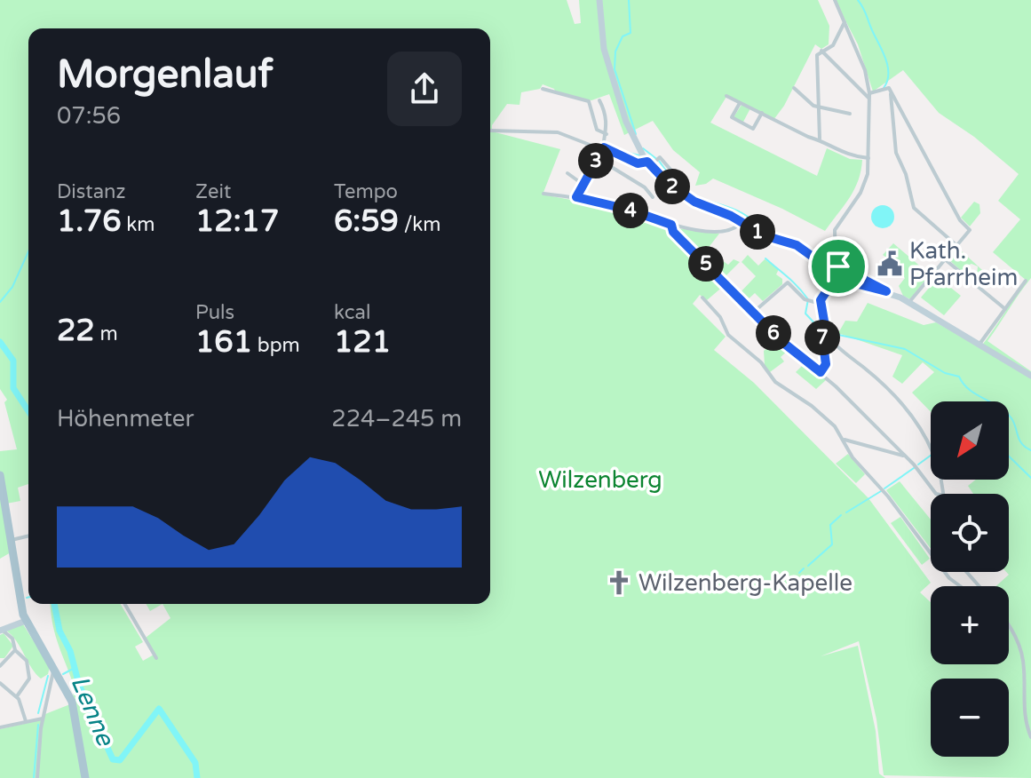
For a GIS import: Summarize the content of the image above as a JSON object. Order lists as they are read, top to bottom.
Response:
{
  "water": ["Lenne"],
  "parks": ["Wilzenberg"],
  "places": {
    "public building": ["Kath. Pfarrheim"],
    "church": ["Wilzenberg-Kapelle"]
  },
  "north": "bottom left",
  "page": {
    "heading": ["Morgenlauf", "07:56"],
    "pins": [
      "3",
      "2",
      "4",
      "1",
      "5",
      "6",
      "7"
    ],
    "stats": [
      ["Distanz", "1.76 km"],
      ["Zeit", "12:17"],
      ["Tempo", "6:59 /km"],
      ["22 m"],
      ["Puls", "161 bpm"],
      ["kcal", "121"]
    ],
    "chart": ["Höhenmeter", "224–245 m"],
    "map_buttons": ["+", "−"]
  }
}
